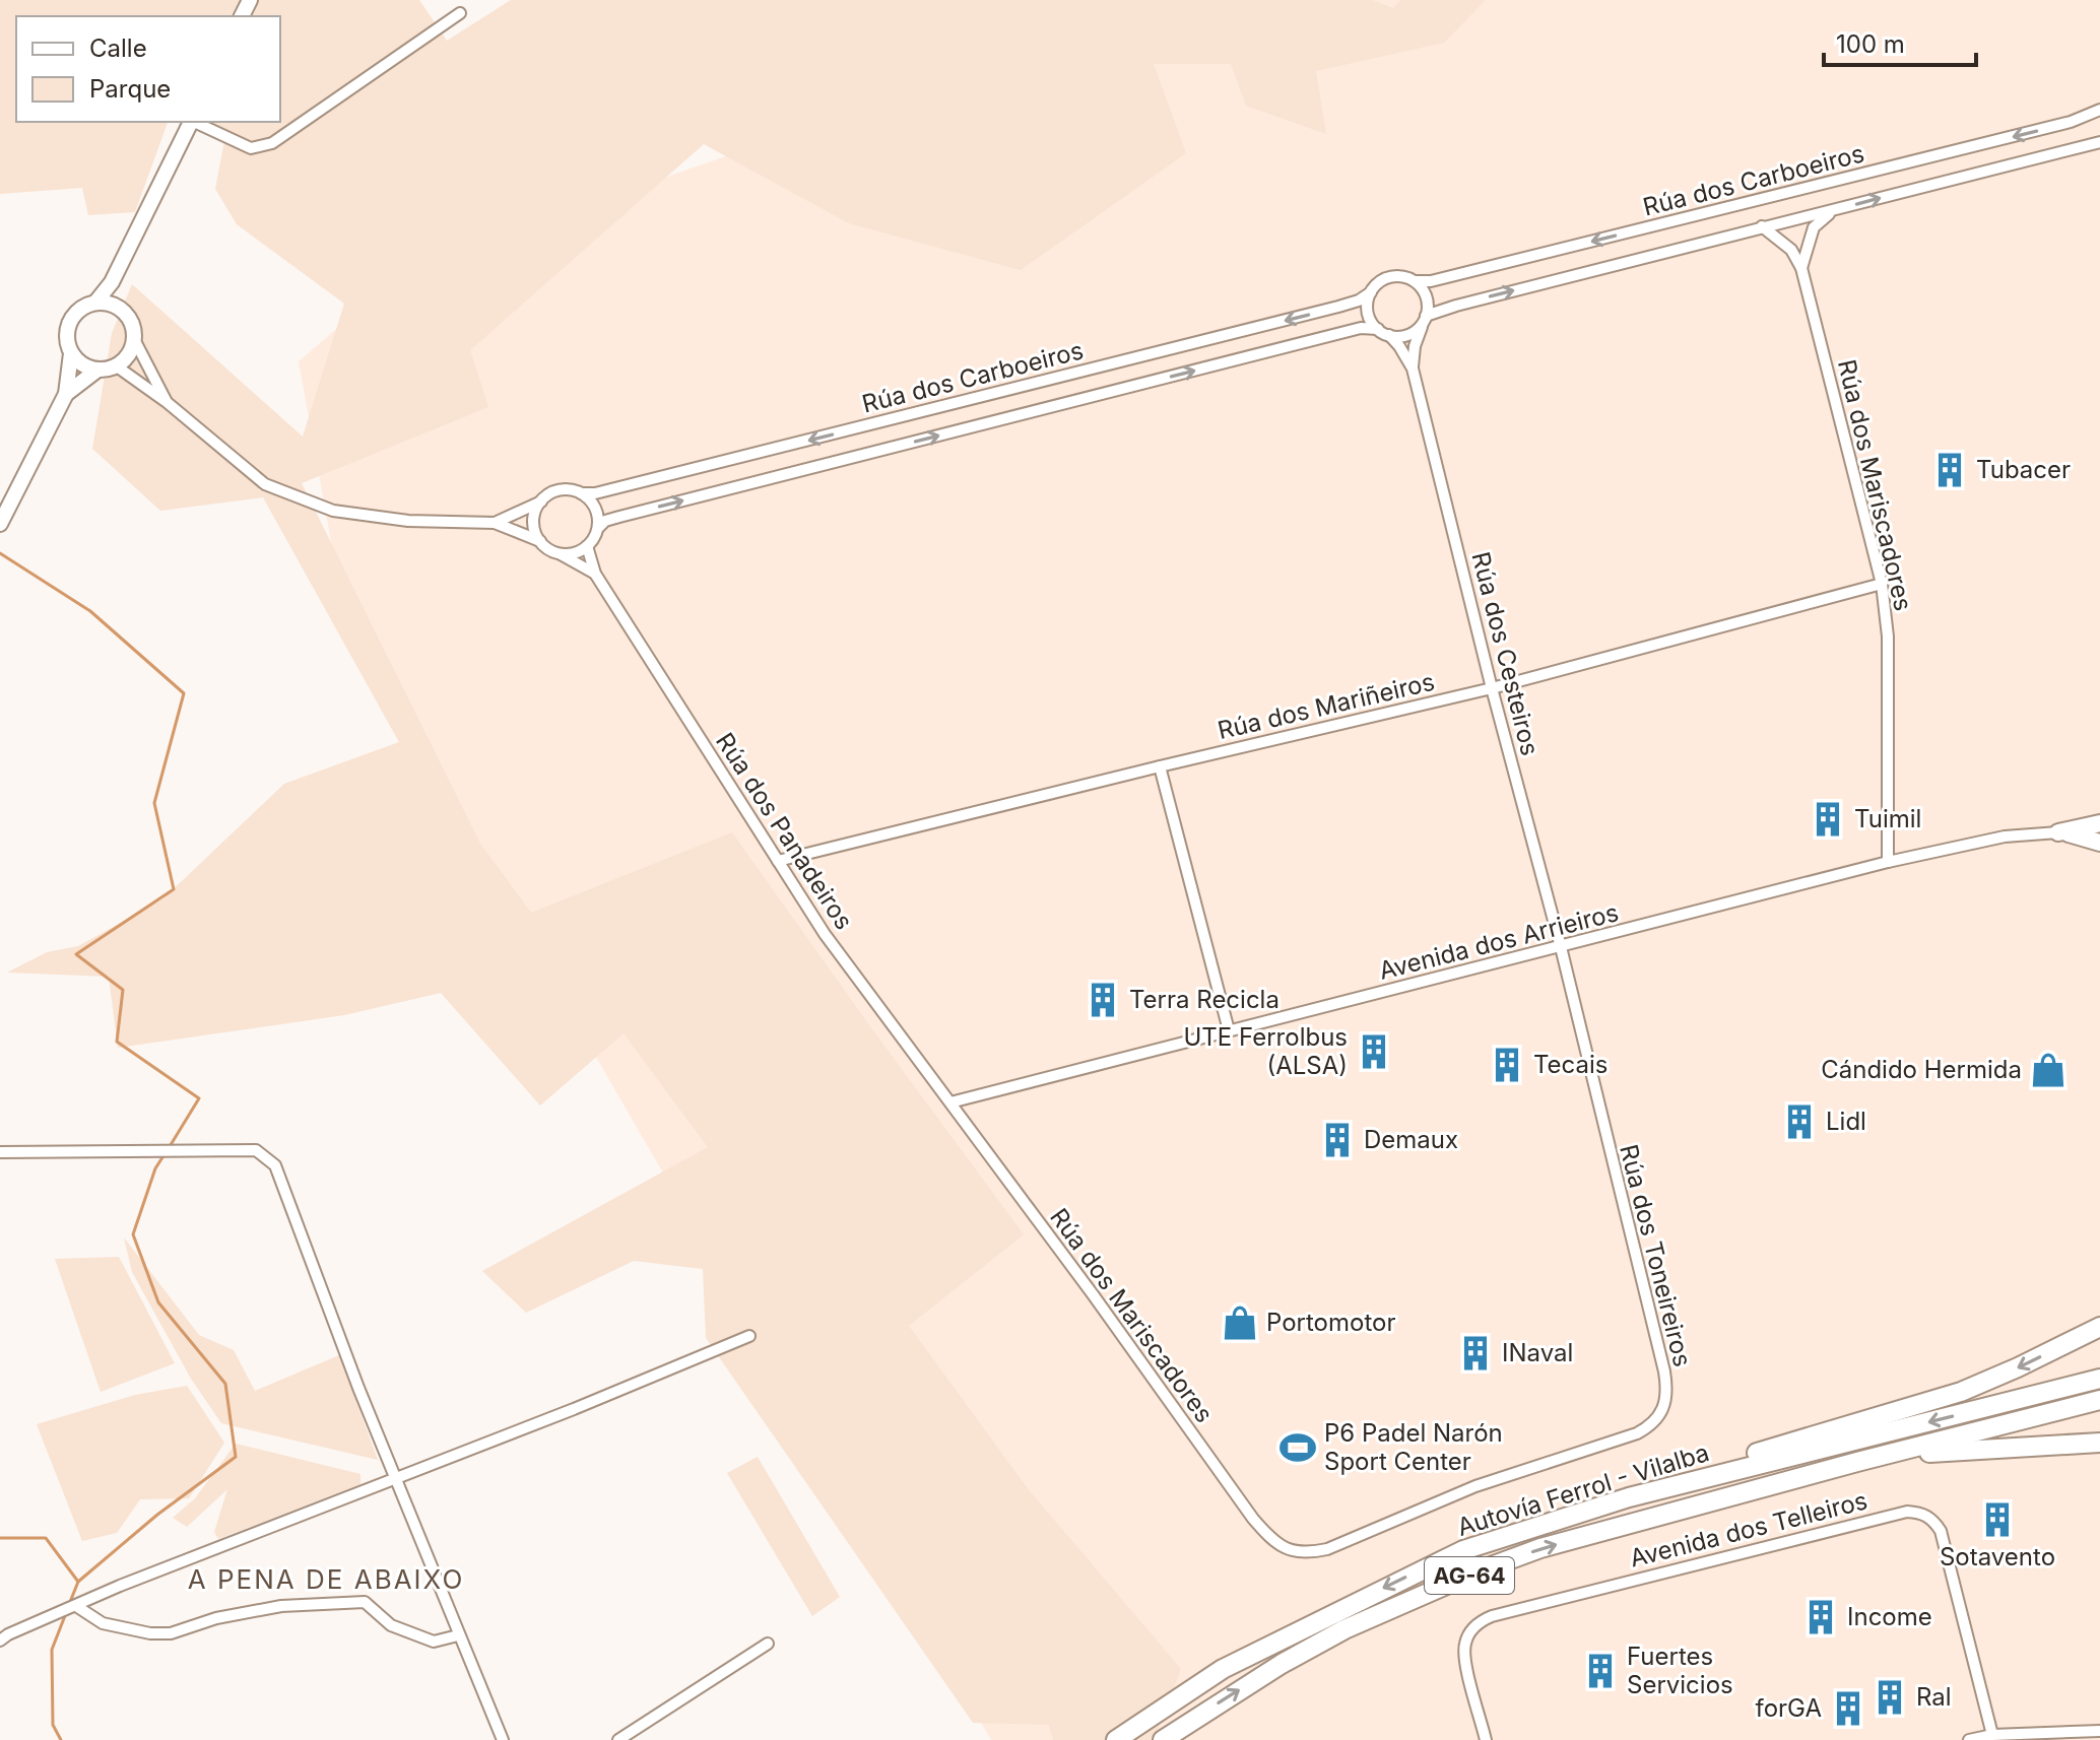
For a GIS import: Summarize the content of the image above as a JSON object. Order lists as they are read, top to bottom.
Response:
{
  "streets": {
    "highway": ["Autovía Ferrol - Vilalba", "AG-64"],
    "street": [
      "Rúa dos Carboeiros",
      "Rúa dos Mariscadores",
      "Rúa dos Cesteiros",
      "Rúa dos Mariñeiros",
      "Rúa dos Panadeiros",
      "Avenida dos Arrieiros",
      "Rúa dos Toneireiros",
      "Avenida dos Telleiros"
    ]
  },
  "crossings": [
    ["Rúa dos Carboeiros", "Rúa dos Mariscadores"],
    ["Rúa dos Carboeiros", "Rúa dos Cesteiros"],
    ["Rúa dos Carboeiros", "Rúa dos Panadeiros"],
    ["Rúa dos Mariscadores", "Rúa dos Mariñeiros"],
    ["Rúa dos Mariscadores", "Rúa dos Panadeiros"],
    ["Rúa dos Mariscadores", "Avenida dos Arrieiros"],
    ["Rúa dos Mariscadores", "Rúa dos Toneireiros"],
    ["Rúa dos Cesteiros", "Rúa dos Mariñeiros"],
    ["Rúa dos Cesteiros", "Avenida dos Arrieiros"],
    ["Rúa dos Cesteiros", "Rúa dos Toneireiros"],
    ["Rúa dos Mariñeiros", "Rúa dos Panadeiros"],
    ["Rúa dos Panadeiros", "Avenida dos Arrieiros"],
    ["Avenida dos Arrieiros", "Rúa dos Toneireiros"]
  ],
  "districts": ["A PENA DE ABAIXO"],
  "places": {
    "building": [
      "Tubacer",
      "Tuimil",
      "Terra Recicla",
      "UTE Ferrolbus (ALSA)",
      "Tecais",
      "Lidl",
      "Demaux",
      "INaval",
      "Sotavento",
      "Income",
      "Fuertes Servicios",
      "Ral",
      "forGA"
    ],
    "shop": ["Cándido Hermida", "Portomotor"],
    "sports": ["P6 Padel Narón Sport Center"]
  },
  "legend": ["Calle", "Parque"],
  "scale_bar": "100 m"
}
